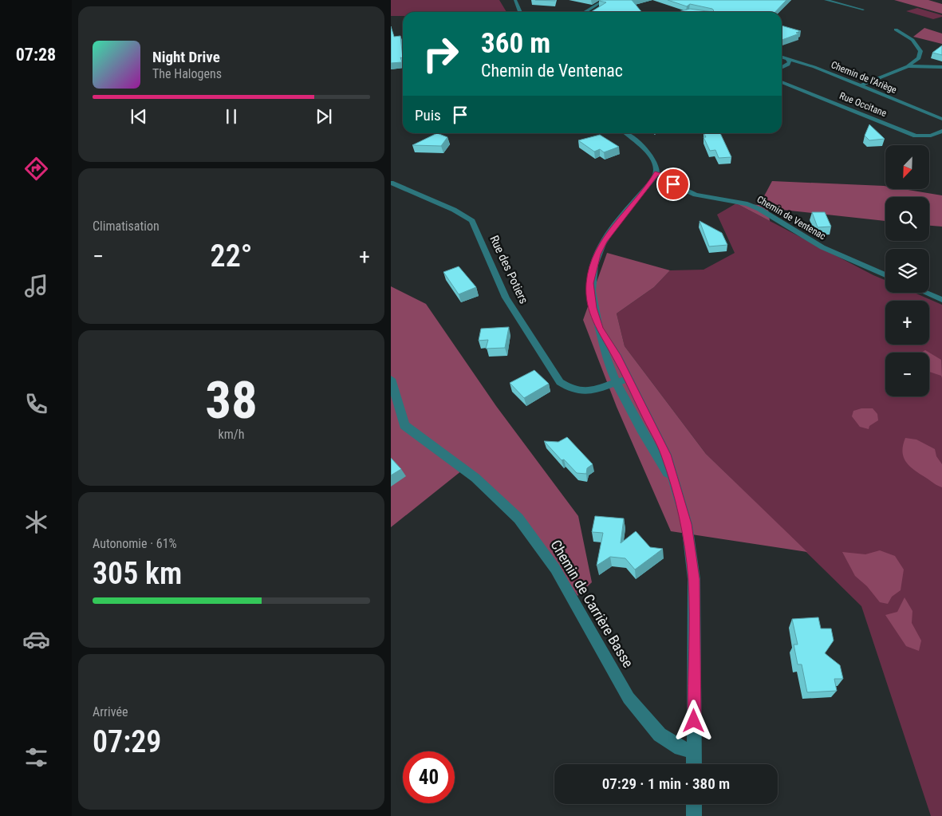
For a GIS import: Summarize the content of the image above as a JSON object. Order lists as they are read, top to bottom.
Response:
{
  "streets": {
    "street": [
      "Chemin de l'Ariège",
      "Rue Occitane",
      "Chemin de Ventenac",
      "Rue des Potiers",
      "Chemin de Carrière Basse"
    ]
  },
  "north": "bottom left",
  "page": {
    "tabs": "07:28",
    "turn": ["360 m", "Chemin de Ventenac"],
    "song": ["Night Drive", "The Halogens"],
    "then": "Puis",
    "map_buttons": ["+", "−"],
    "tile": [
      "Climatisation",
      ["38", "km/h"],
      ["Autonomie · 61%", "305 km"],
      ["Arrivée", "07:29"]
    ],
    "heat": ["−", "22°", "+"],
    "limit": "40",
    "trip": "07:29 · 1 min · 380 m"
  }
}
